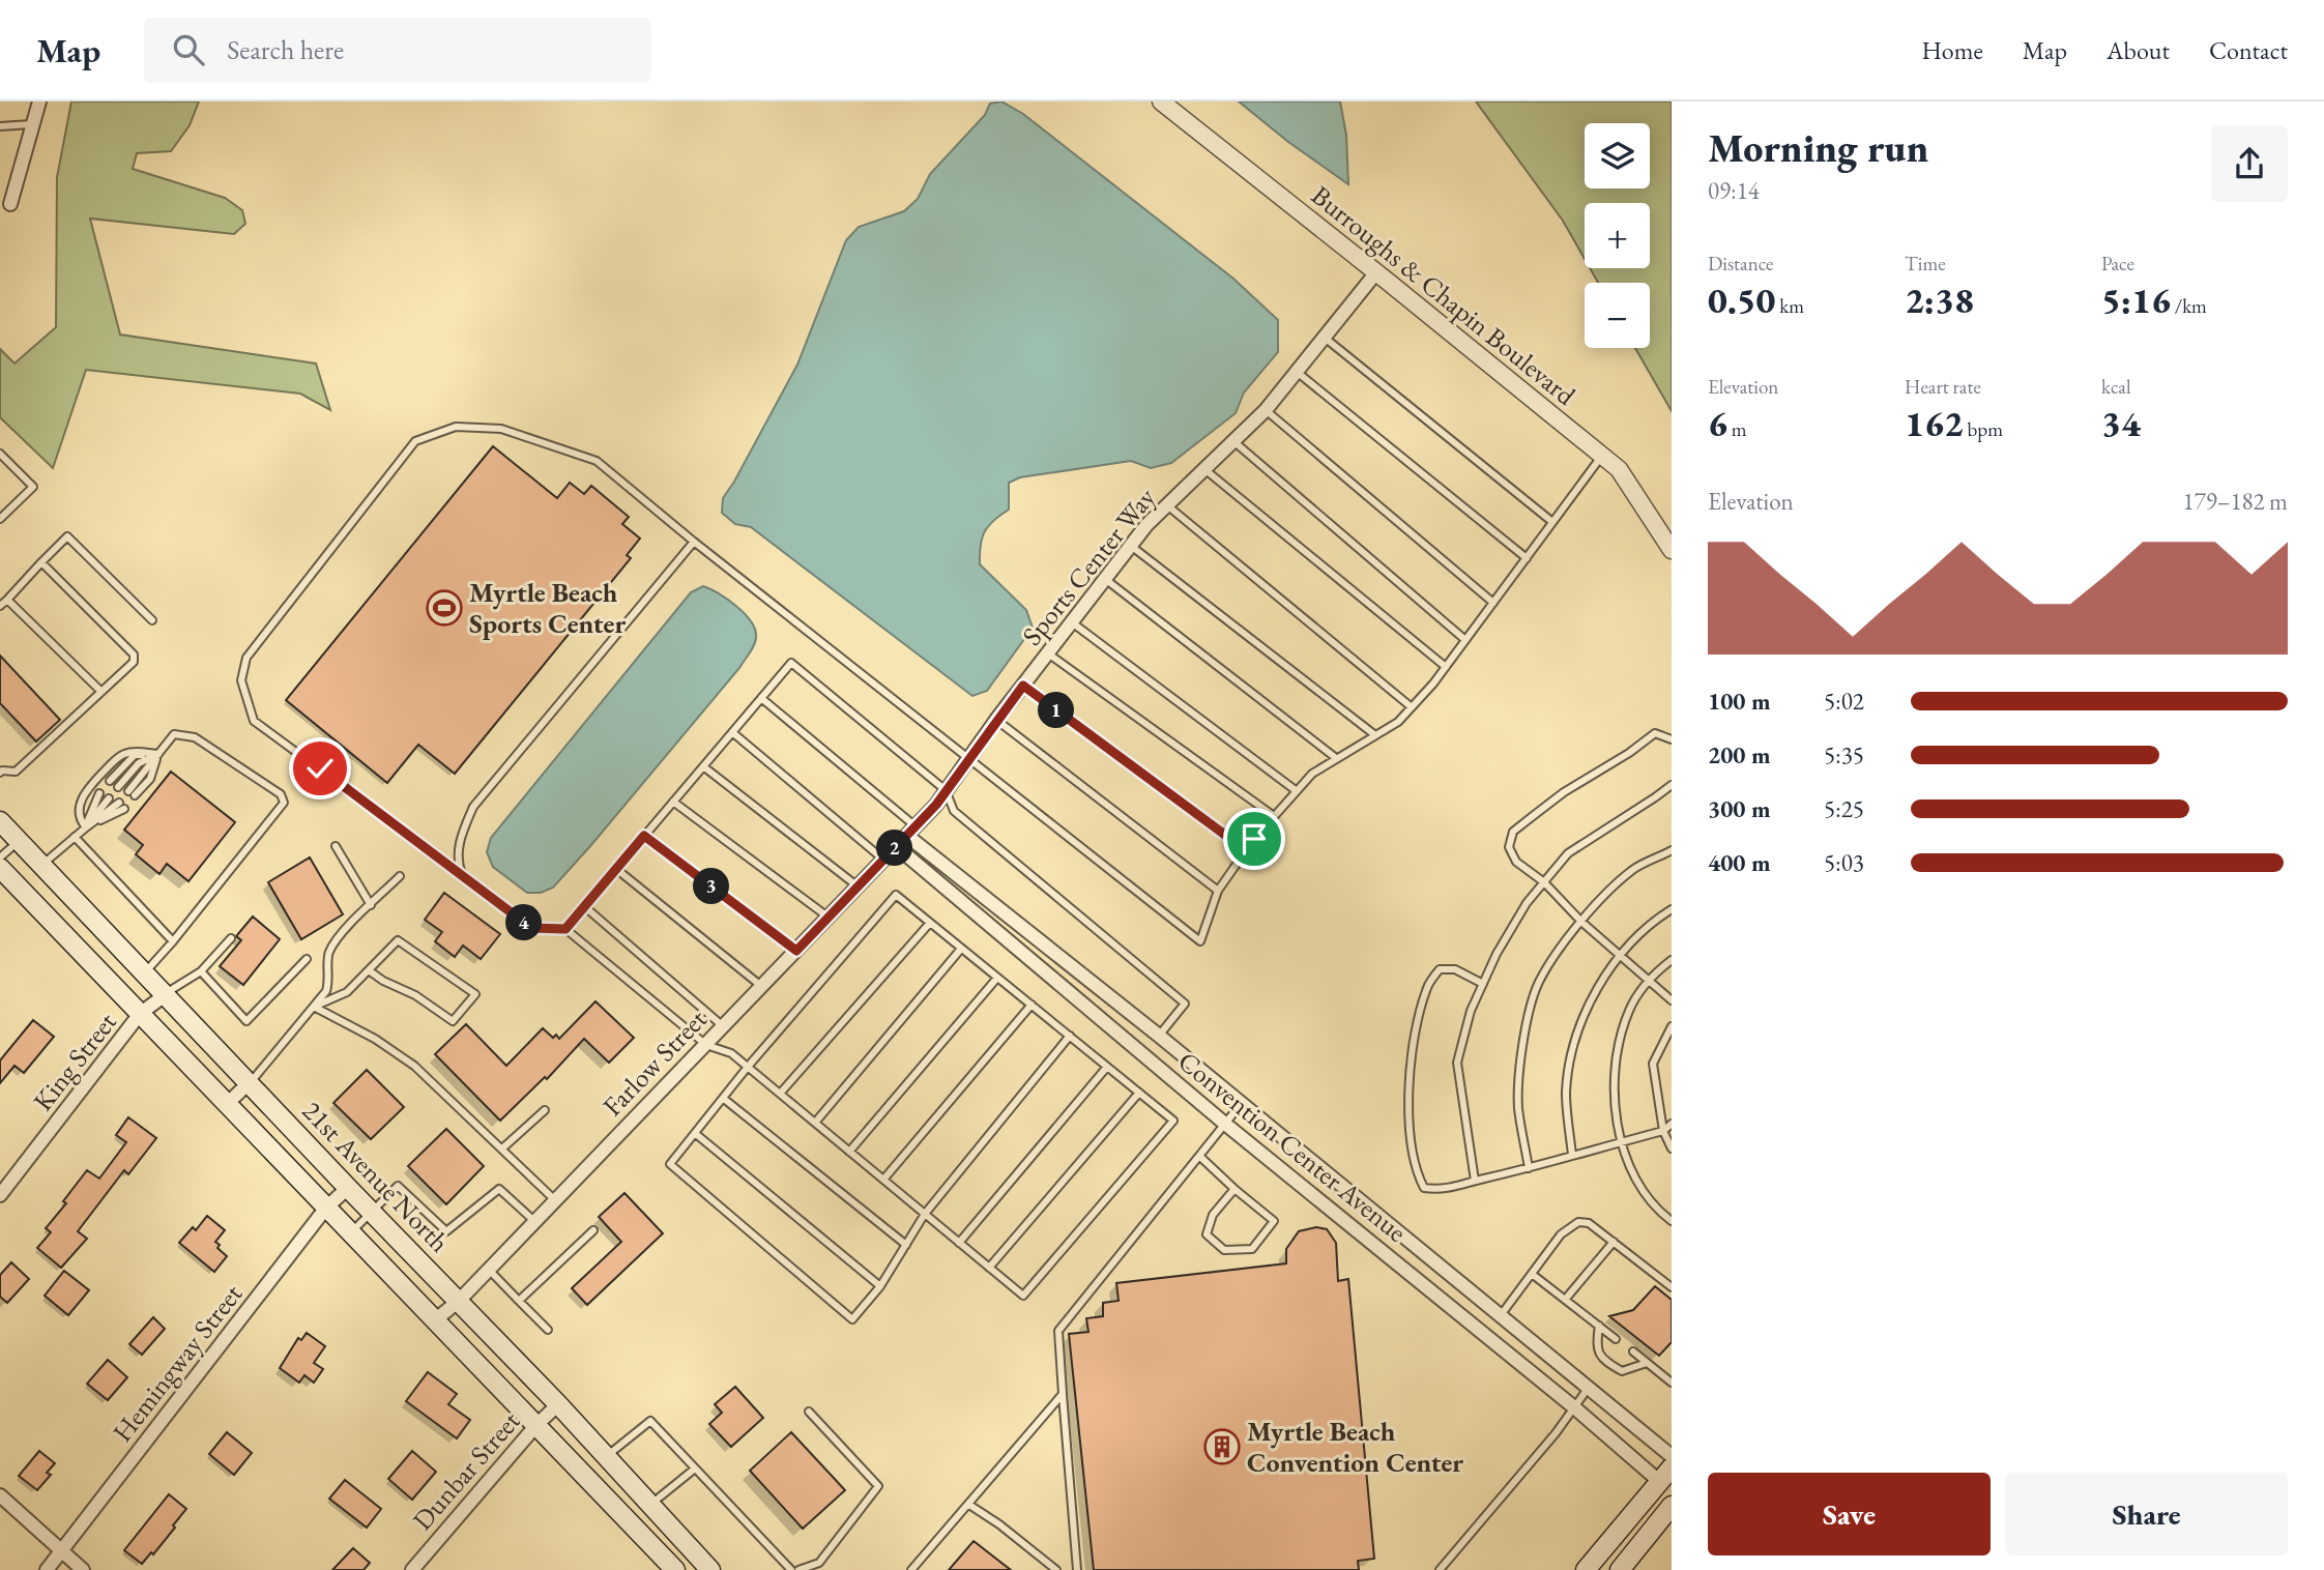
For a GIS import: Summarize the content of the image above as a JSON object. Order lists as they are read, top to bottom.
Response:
{
  "streets": {
    "main road": ["21st Avenue North"],
    "street": [
      "Burroughs & Chapin Boulevard",
      "Sports Center Way",
      "King Street",
      "Farlow Street",
      "Convention Center Avenue",
      "Hemingway Street",
      "Dunbar Street"
    ]
  },
  "crossings": [
    ["Burroughs & Chapin Boulevard", "Sports Center Way"],
    ["Sports Center Way", "Farlow Street"],
    ["Sports Center Way", "Convention Center Avenue"],
    ["King Street", "21st Avenue North"],
    ["Farlow Street", "Convention Center Avenue"],
    ["Farlow Street", "21st Avenue North"],
    ["21st Avenue North", "Hemingway Street"],
    ["21st Avenue North", "Dunbar Street"]
  ],
  "places": {
    "sports": ["Myrtle Beach Sports Center"],
    "building": ["Myrtle Beach Convention Center"]
  },
  "page": {
    "header": "Map",
    "search": "Search here",
    "nav": [
      "Home",
      "Map",
      "About",
      "Contact"
    ],
    "heading": ["Morning run", "09:14"],
    "map_buttons": ["+", "−"],
    "stats": [
      ["Distance", "0.50 km"],
      ["Time", "2:38"],
      ["Pace", "5:16 /km"],
      ["Elevation", "6 m"],
      ["Heart rate", "162 bpm"],
      ["kcal", "34"]
    ],
    "chart": ["Elevation", "179–182 m"],
    "list": [
      {
        "name": "100 m",
        "note": "5:02"
      },
      {
        "name": "200 m",
        "note": "5:35"
      },
      {
        "name": "300 m",
        "note": "5:25"
      },
      {
        "name": "400 m",
        "note": "5:03"
      }
    ],
    "pins": [
      "1",
      "2",
      "3",
      "4"
    ],
    "buttons": ["Save", "Share"]
  }
}
